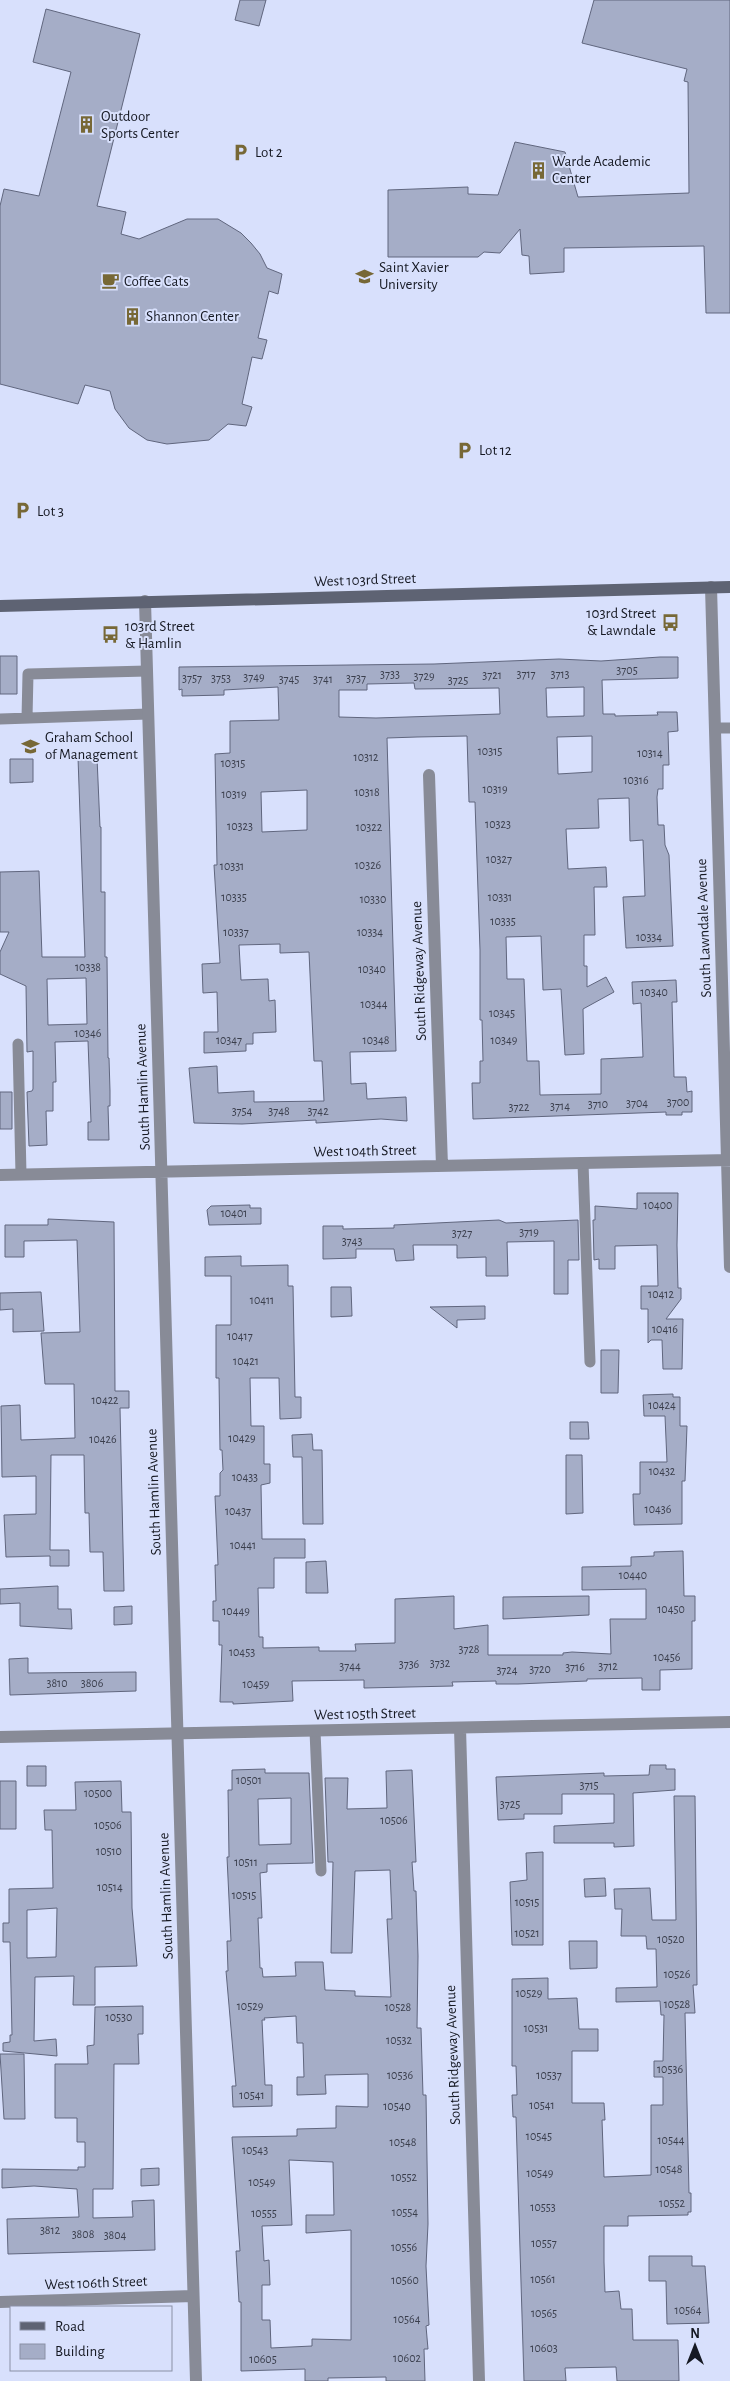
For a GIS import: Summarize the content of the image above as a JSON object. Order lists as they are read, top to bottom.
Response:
{
  "streets": {
    "main road": ["West 103rd Street"],
    "street": [
      "South Lawndale Avenue",
      "South Ridgeway Avenue",
      "South Hamlin Avenue",
      "West 104th Street",
      "West 105th Street",
      "West 106th Street"
    ]
  },
  "crossings": [
    ["West 103rd Street", "South Lawndale Avenue"],
    ["West 103rd Street", "South Hamlin Avenue"],
    ["South Lawndale Avenue", "West 104th Street"],
    ["South Ridgeway Avenue", "West 104th Street"],
    ["South Ridgeway Avenue", "West 105th Street"],
    ["South Hamlin Avenue", "West 104th Street"],
    ["South Hamlin Avenue", "West 105th Street"],
    ["South Hamlin Avenue", "West 106th Street"]
  ],
  "places": {
    "building": ["Outdoor Sports Center", "Warde Academic Center", "Shannon Center"],
    "parking": ["Lot 2", "Lot 12", "Lot 3"],
    "school or university": ["Saint Xavier University", "Graham School of Management"],
    "cafe": ["Coffee Cats"],
    "bus stop": ["103rd Street & Lawndale", "103rd Street & Hamlin"]
  },
  "house_numbers": [
    "3705",
    "3733",
    "3717",
    "3713",
    "3721",
    "3729",
    "3749",
    "3757",
    "3753",
    "3737",
    "3745",
    "3741",
    "3725",
    "10315",
    "10314",
    "10312",
    "10315",
    "10316",
    "10319",
    "10318",
    "10319",
    "10323",
    "10323",
    "10322",
    "10327",
    "10326",
    "10331",
    "10335",
    "10331",
    "10330",
    "10335",
    "10337",
    "10334",
    "10334",
    "10338",
    "10340",
    "10340",
    "10344",
    "10345",
    "10346",
    "10347",
    "10348",
    "10349",
    "3700",
    "3704",
    "3710",
    "3714",
    "3722",
    "3754",
    "3748",
    "3742",
    "10400",
    "10401",
    "3719",
    "3727",
    "3743",
    "10412",
    "10411",
    "10416",
    "10417",
    "10421",
    "10422",
    "10424",
    "10429",
    "10426",
    "10432",
    "10433",
    "10436",
    "10437",
    "10441",
    "10440",
    "10450",
    "10449",
    "3728",
    "10453",
    "10456",
    "3732",
    "3736",
    "3744",
    "3712",
    "3716",
    "3720",
    "3724",
    "3810",
    "3806",
    "10459",
    "10501",
    "3715",
    "10500",
    "3725",
    "10506",
    "10506",
    "10510",
    "10511",
    "10514",
    "10515",
    "10515",
    "10521",
    "10520",
    "10526",
    "10529",
    "10528",
    "10529",
    "10528",
    "10530",
    "10531",
    "10532",
    "10536",
    "10536",
    "10537",
    "10541",
    "10541",
    "10540",
    "10545",
    "10544",
    "10548",
    "10543",
    "10548",
    "10549",
    "10552",
    "10549",
    "10552",
    "10553",
    "10554",
    "10555",
    "3812",
    "3808",
    "3804",
    "10557",
    "10556",
    "10561",
    "10560",
    "10564",
    "10565",
    "10564",
    "10603",
    "10602",
    "10605"
  ],
  "legend": ["Road", "Building"],
  "north": "top"
}
